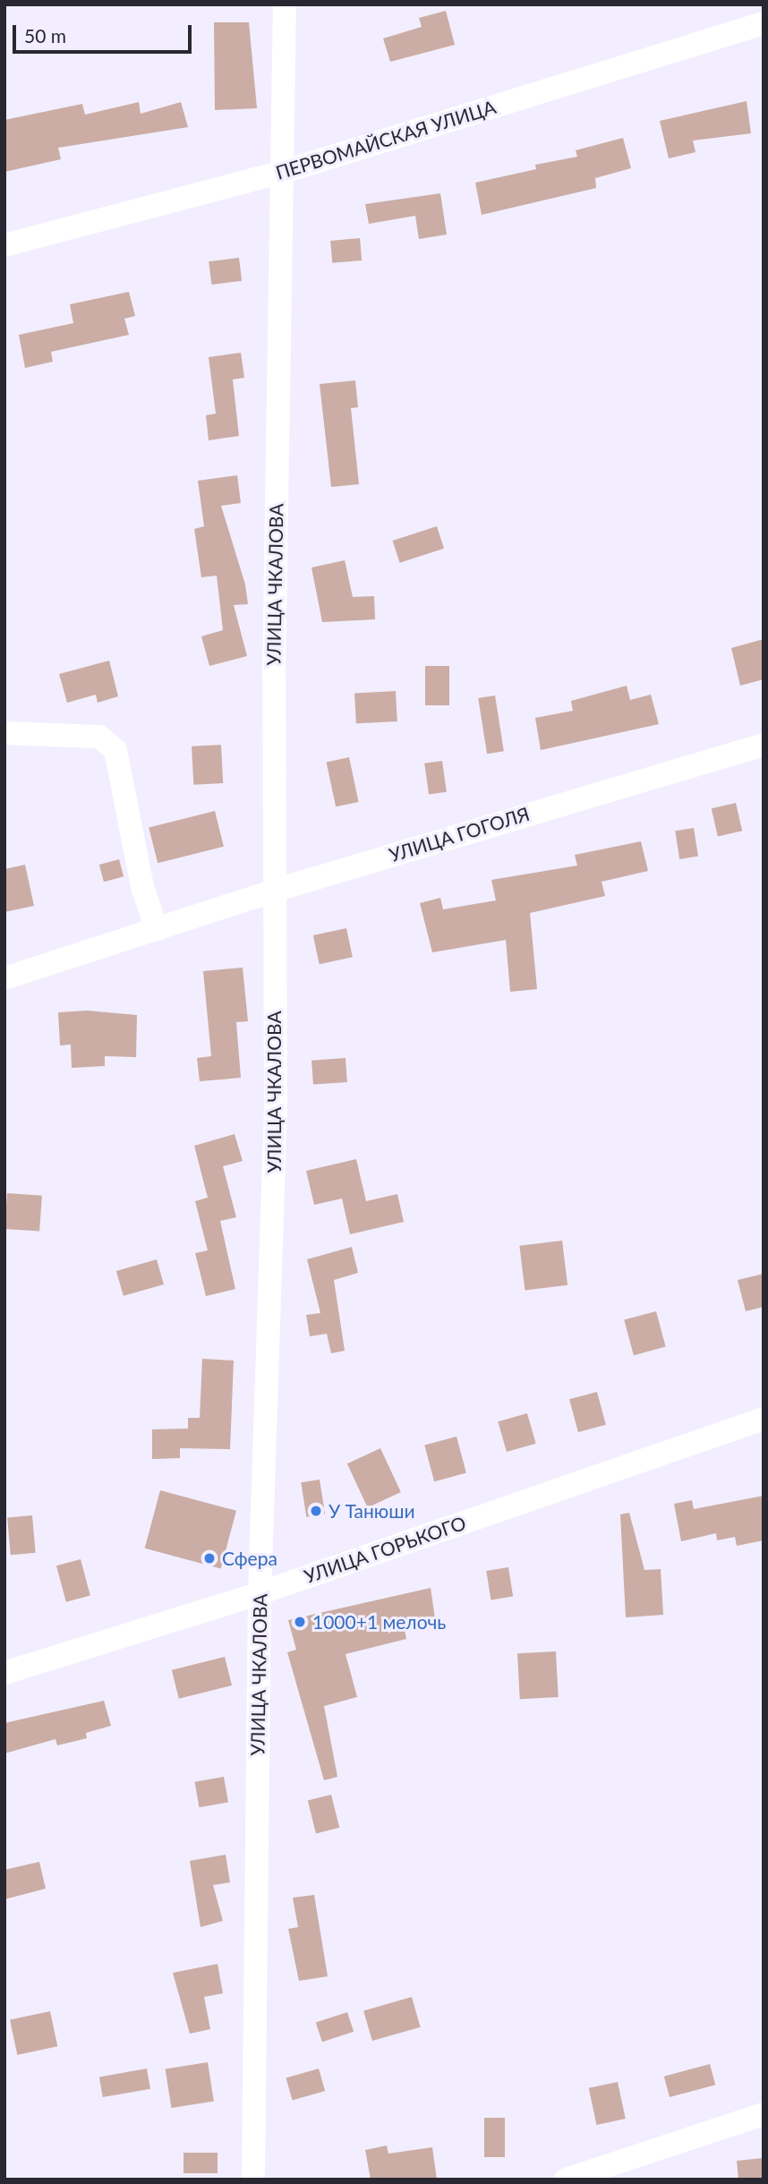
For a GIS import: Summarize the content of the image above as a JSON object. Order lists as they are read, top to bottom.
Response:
{
  "streets": {
    "street": [
      "ПЕРВОМАЙСКАЯ УЛИЦА",
      "УЛИЦА ЧКАЛОВА",
      "УЛИЦА ГОГОЛЯ",
      "УЛИЦА ГОРЬКОГО"
    ]
  },
  "crossings": [
    ["ПЕРВОМАЙСКАЯ УЛИЦА", "УЛИЦА ЧКАЛОВА"],
    ["УЛИЦА ЧКАЛОВА", "УЛИЦА ГОГОЛЯ"],
    ["УЛИЦА ЧКАЛОВА", "УЛИЦА ГОРЬКОГО"]
  ],
  "places": ["У Танюши", "Сфера", "1000+1 мелочь"],
  "scale_bar": "50 m"
}
